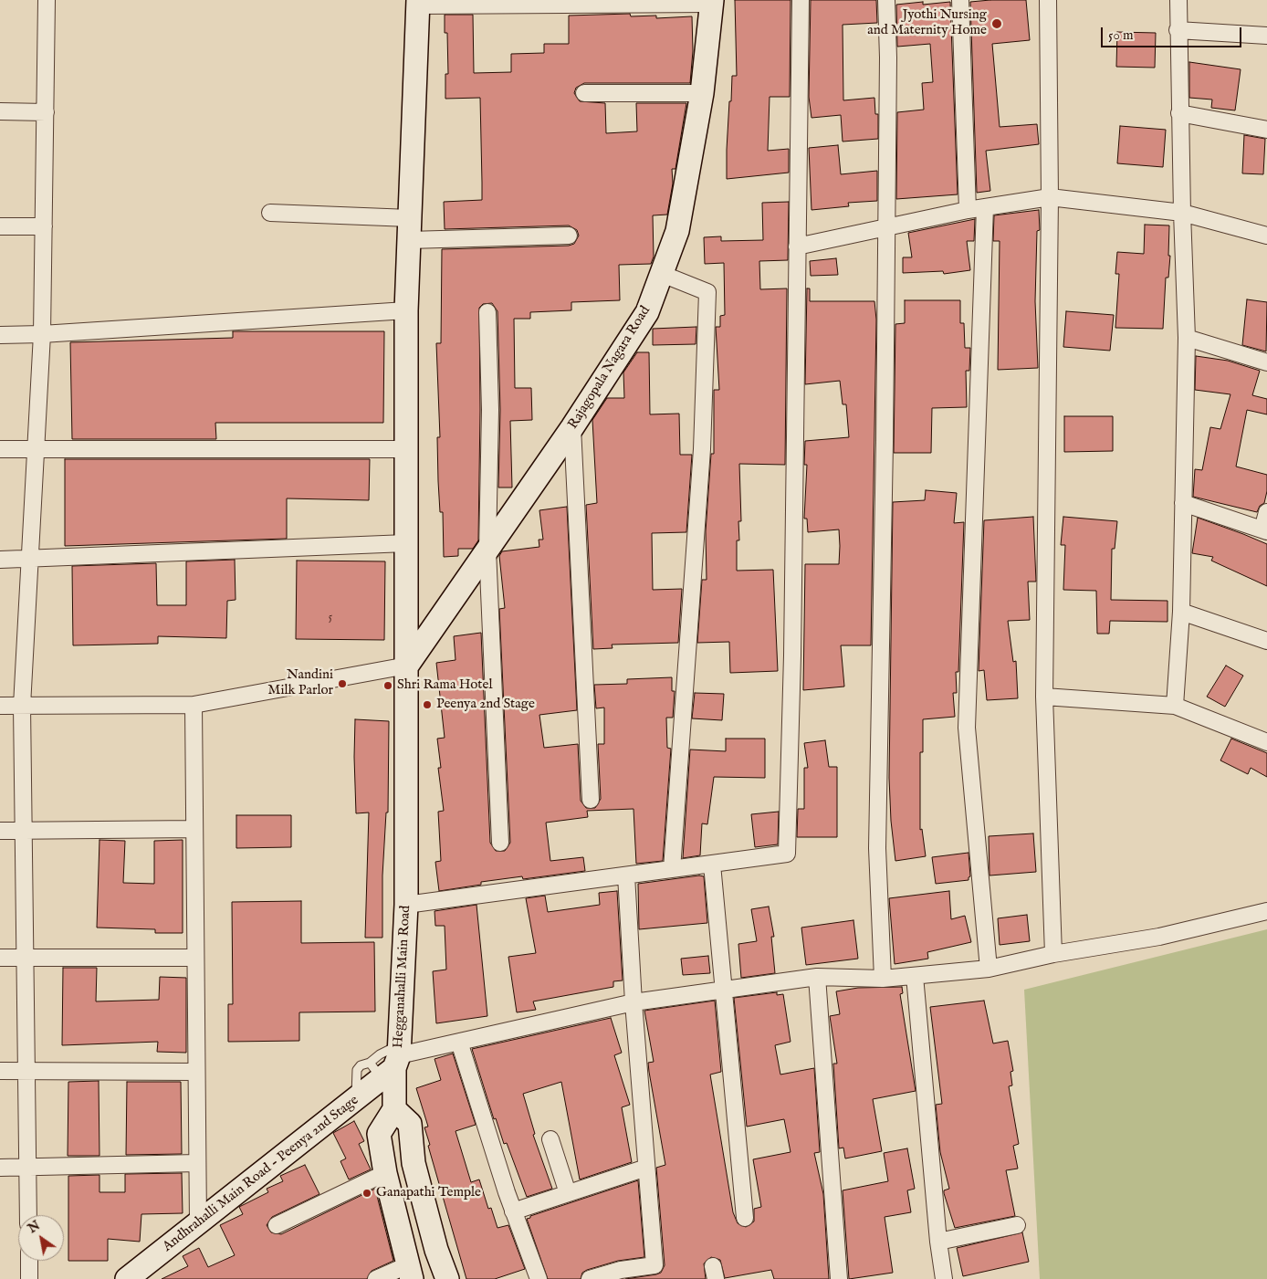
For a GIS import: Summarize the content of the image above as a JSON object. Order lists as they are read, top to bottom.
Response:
{
  "streets": {
    "main road": ["Rajagopala Nagara Road", "Hegganahalli Main Road", "Andhrahalli Main Road - Peenya 2nd Stage"]
  },
  "crossings": [
    ["Rajagopala Nagara Road", "Hegganahalli Main Road"],
    ["Hegganahalli Main Road", "Andhrahalli Main Road - Peenya 2nd Stage"]
  ],
  "places": [
    "Jyothi Nursing and Maternity Home",
    "Nandini Milk Parlor",
    "Shri Rama Hotel",
    "Peenya 2nd Stage",
    "Ganapathi Temple"
  ],
  "house_numbers": ["5"],
  "scale_bar": "50 m",
  "north": "top left"
}
